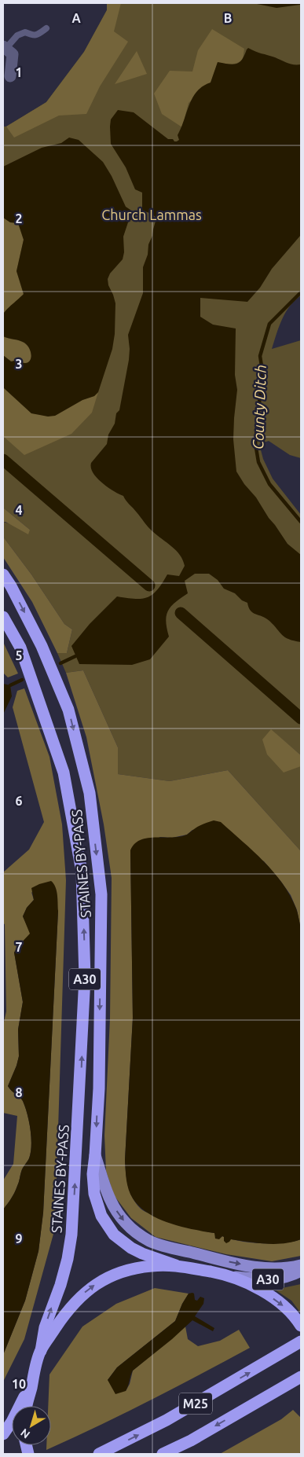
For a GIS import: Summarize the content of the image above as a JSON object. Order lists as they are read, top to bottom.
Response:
{
  "streets": {
    "highway": ["STAINES BY-PASS", "A30", "M25"]
  },
  "crossings": [
    ["STAINES BY-PASS", "A30"]
  ],
  "water": ["County Ditch"],
  "parks": ["Church Lammas"],
  "north": "bottom left",
  "grid": {
    "columns": ["A", "B"],
    "rows": [
      "1",
      "2",
      "3",
      "4",
      "5",
      "6",
      "7",
      "8",
      "9",
      "10"
    ]
  }
}
